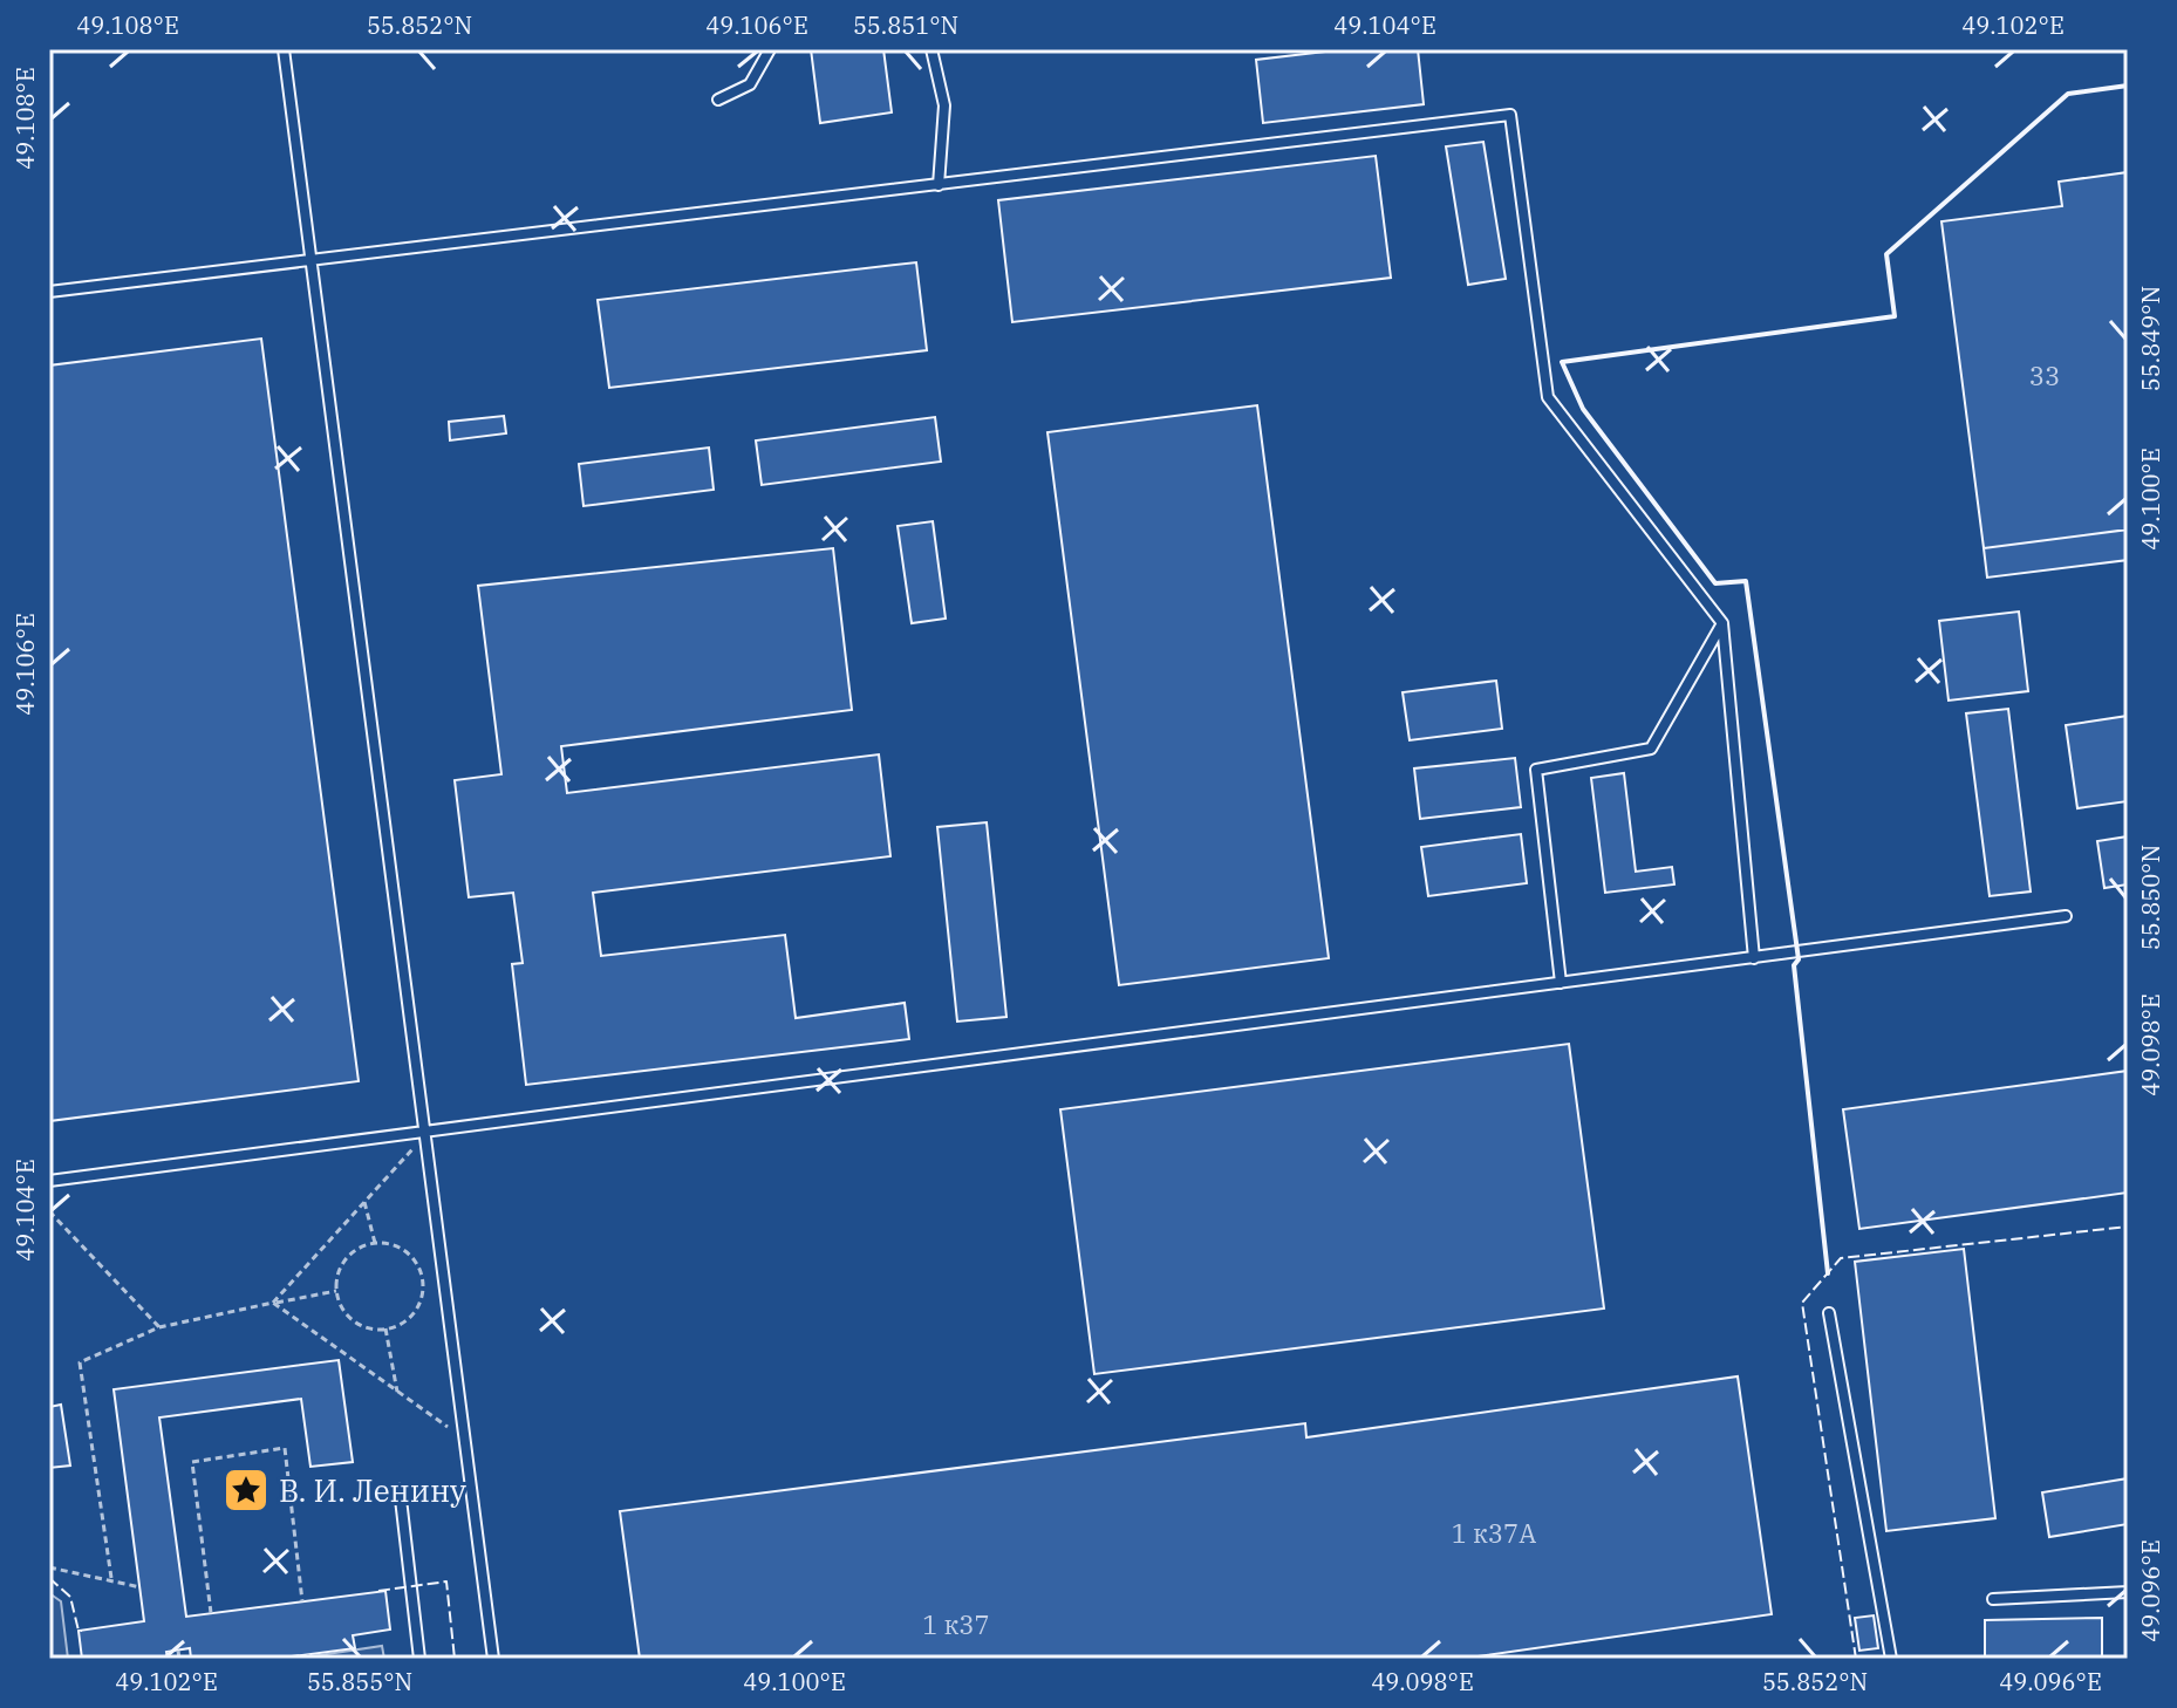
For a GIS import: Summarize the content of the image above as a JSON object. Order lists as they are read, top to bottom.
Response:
{
  "places": {
    "place": ["В. И. Ленину"]
  },
  "house_numbers": ["33", "1 к37А", "1 к37"],
  "coordinates": [
    "49.108°E",
    "55.852°N",
    "49.106°E",
    "55.851°N",
    "49.104°E",
    "49.102°E",
    "55.849°N",
    "49.100°E",
    "55.850°N",
    "49.098°E",
    "49.096°E",
    "55.855°N"
  ]
}
